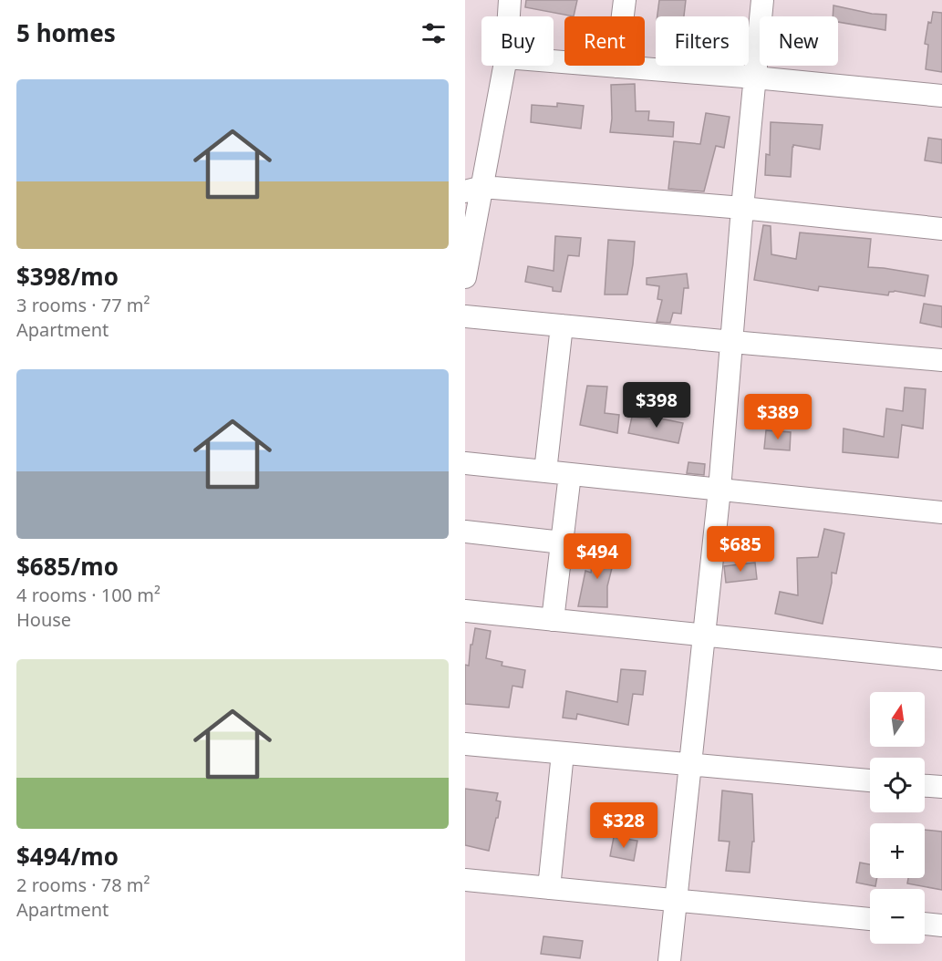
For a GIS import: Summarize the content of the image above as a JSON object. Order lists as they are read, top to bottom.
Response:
{
  "north": "top",
  "page": {
    "heading": "5 homes",
    "chip": [
      "Buy",
      "Rent",
      "Filters",
      "New"
    ],
    "list": [
      {
        "name": "$398/mo",
        "note": "3 rooms · 77 m² · Apartment"
      },
      {
        "name": "$685/mo",
        "note": "4 rooms · 100 m² · House"
      },
      {
        "name": "$494/mo",
        "note": "2 rooms · 78 m² · Apartment"
      }
    ],
    "price": [
      "$398",
      "$389",
      "$685",
      "$494",
      "$328"
    ],
    "map_buttons": ["+", "−"]
  }
}
